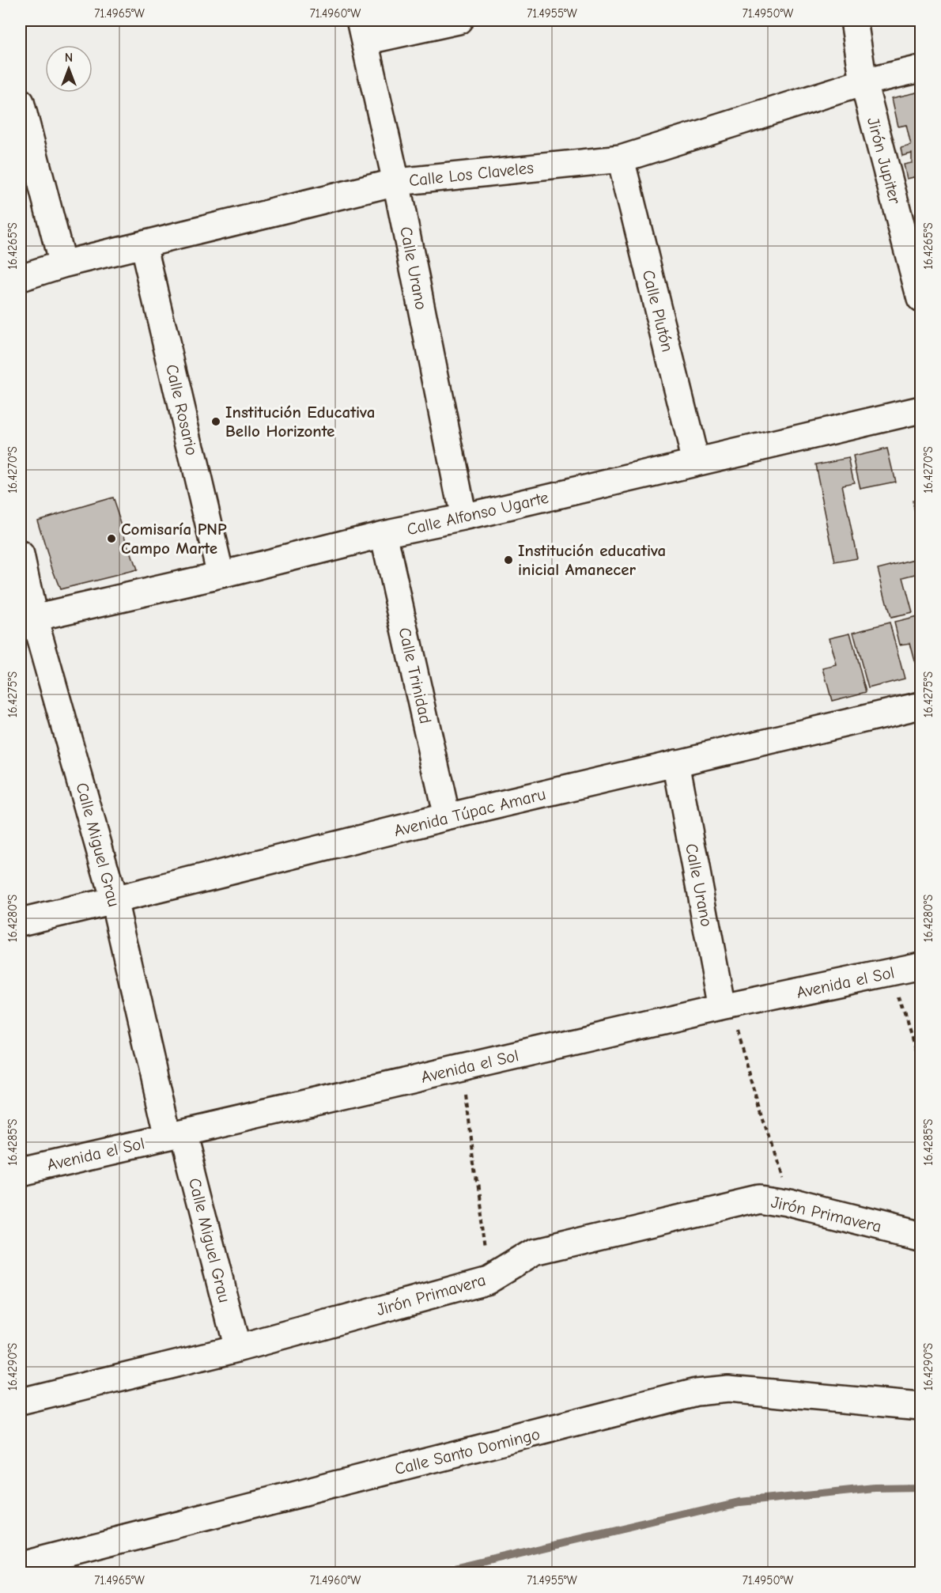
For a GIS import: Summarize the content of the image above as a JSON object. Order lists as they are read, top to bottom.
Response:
{
  "streets": {
    "street": [
      "Jirón Jupiter",
      "Calle Los Claveles",
      "Calle Urano",
      "Calle Plutón",
      "Calle Rosario",
      "Calle Alfonso Ugarte",
      "Calle Trinidad",
      "Avenida Túpac Amaru",
      "Calle Miguel Grau",
      "Avenida el Sol",
      "Jirón Primavera",
      "Calle Santo Domingo"
    ]
  },
  "crossings": [
    ["Jirón Jupiter", "Calle Los Claveles"],
    ["Calle Los Claveles", "Calle Urano"],
    ["Calle Los Claveles", "Calle Plutón"],
    ["Calle Los Claveles", "Calle Rosario"],
    ["Calle Urano", "Calle Alfonso Ugarte"],
    ["Calle Urano", "Avenida Túpac Amaru"],
    ["Calle Urano", "Avenida el Sol"],
    ["Calle Plutón", "Calle Alfonso Ugarte"],
    ["Calle Rosario", "Calle Alfonso Ugarte"],
    ["Calle Alfonso Ugarte", "Calle Trinidad"],
    ["Calle Alfonso Ugarte", "Calle Miguel Grau"],
    ["Calle Trinidad", "Avenida Túpac Amaru"],
    ["Avenida Túpac Amaru", "Calle Miguel Grau"],
    ["Calle Miguel Grau", "Avenida el Sol"],
    ["Calle Miguel Grau", "Jirón Primavera"]
  ],
  "places": ["Institución Educativa Bello Horizonte", "Comisaría PNP Campo Marte", "Institución educativa inicial Amanecer"],
  "north": "top",
  "coordinates": [
    "71.4965°W",
    "71.4960°W",
    "71.4955°W",
    "71.4950°W",
    "16.4265°S",
    "16.4270°S",
    "16.4275°S",
    "16.4280°S",
    "16.4285°S",
    "16.4290°S"
  ]
}
